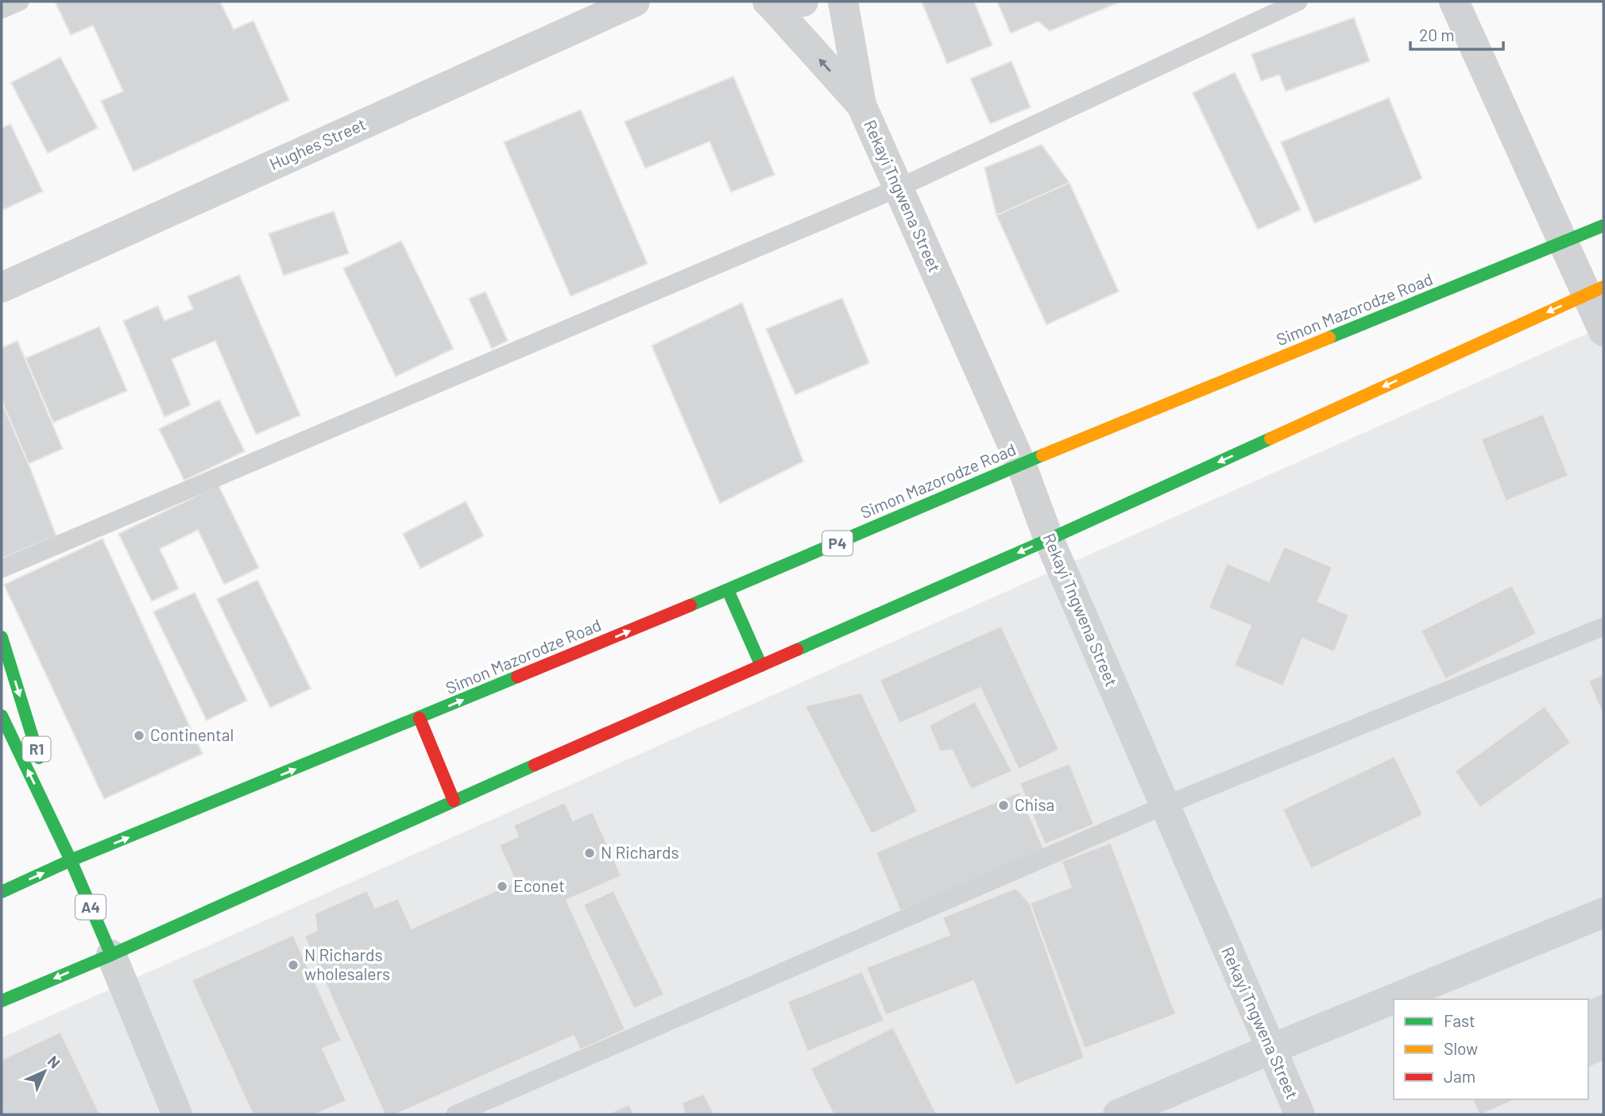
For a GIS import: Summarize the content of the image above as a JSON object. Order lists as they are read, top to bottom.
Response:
{
  "streets": {
    "highway": [
      "Simon Mazorodze Road",
      "P4",
      "R1",
      "A4"
    ],
    "street": ["Hughes Street", "Rekayi Tngwena Street"]
  },
  "crossings": [
    ["Rekayi Tngwena Street", "Simon Mazorodze Road"],
    ["Simon Mazorodze Road", "R1"],
    ["Simon Mazorodze Road", "A4"],
    ["R1", "A4"]
  ],
  "places": [
    "Continental",
    "Chisa",
    "N Richards",
    "Econet",
    "N Richards wholesalers"
  ],
  "legend": ["Fast", "Slow", "Jam"],
  "scale_bar": "20 m",
  "north": "top right"
}
